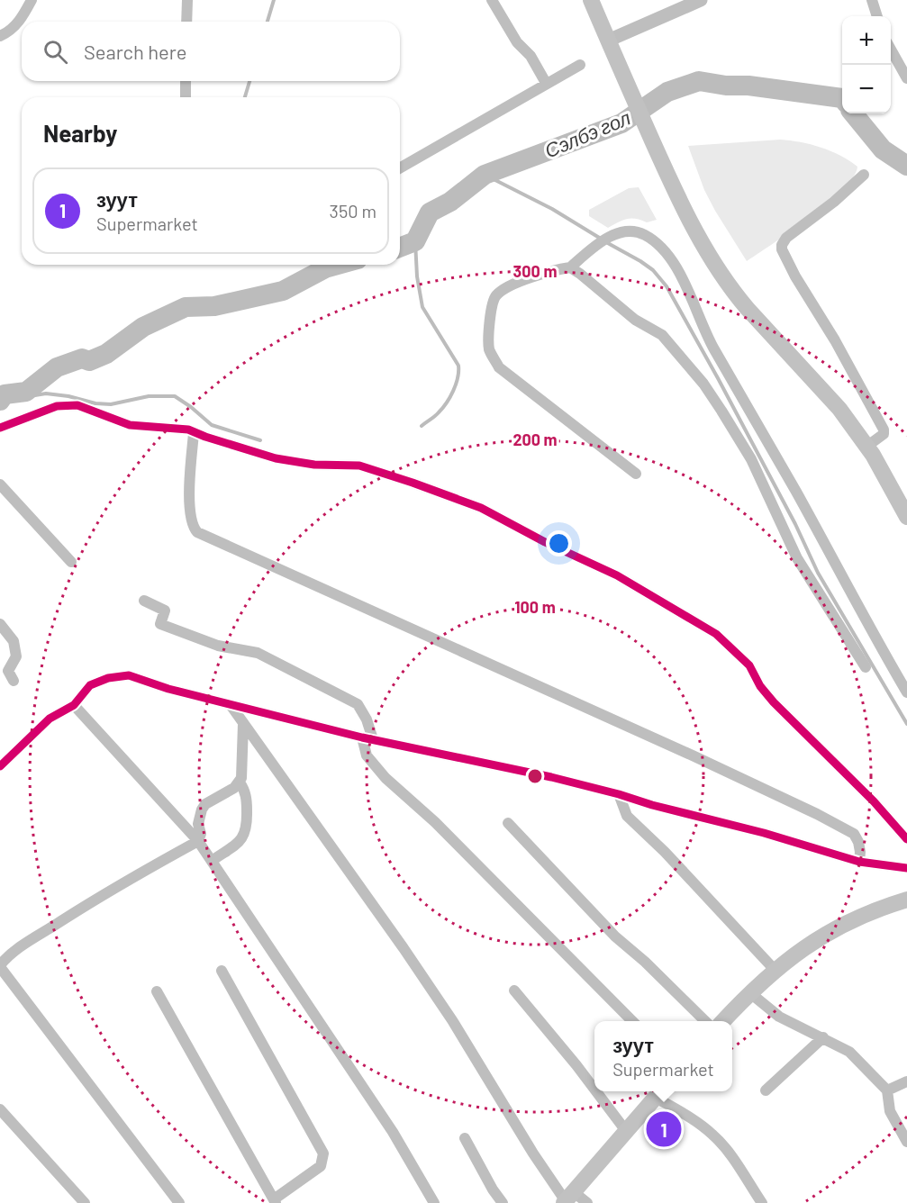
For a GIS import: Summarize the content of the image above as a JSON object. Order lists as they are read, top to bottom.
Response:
{
  "water": ["Сэлбэ гол"],
  "page": {
    "map_buttons": ["+", "−"],
    "search": "Search here",
    "heading": "Nearby",
    "list": [
      {
        "mark": "1",
        "name": "зуут",
        "note": "Supermarket",
        "value": "350 m"
      }
    ],
    "popup": ["зуут", "Supermarket"],
    "pins": "1"
  },
  "rings": ["300 m", "200 m", "100 m"]
}
